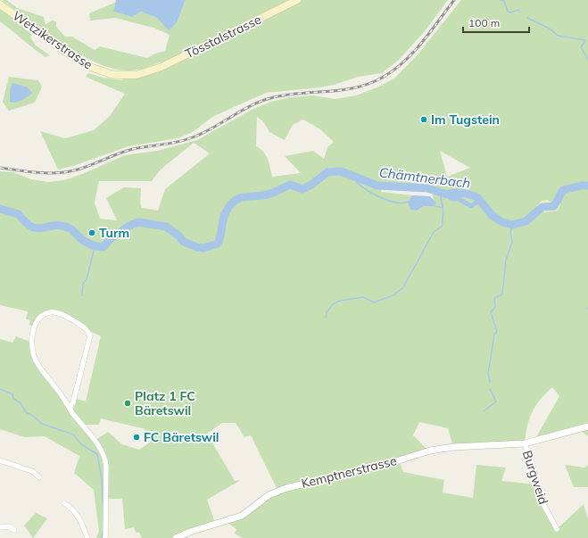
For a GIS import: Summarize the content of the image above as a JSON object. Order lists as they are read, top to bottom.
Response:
{
  "streets": {
    "main road": ["Tösstalstrasse", "Wetzikerstrasse"],
    "street": ["Kemptnerstrasse", "Burgweid"]
  },
  "crossings": [
    ["Tösstalstrasse", "Wetzikerstrasse"],
    ["Kemptnerstrasse", "Burgweid"]
  ],
  "water": ["Chämtnerbach"],
  "places": [
    "Im Tugstein",
    "Turm",
    "Platz 1 FC Bäretswil",
    "FC Bäretswil"
  ],
  "scale_bar": "100 m"
}
